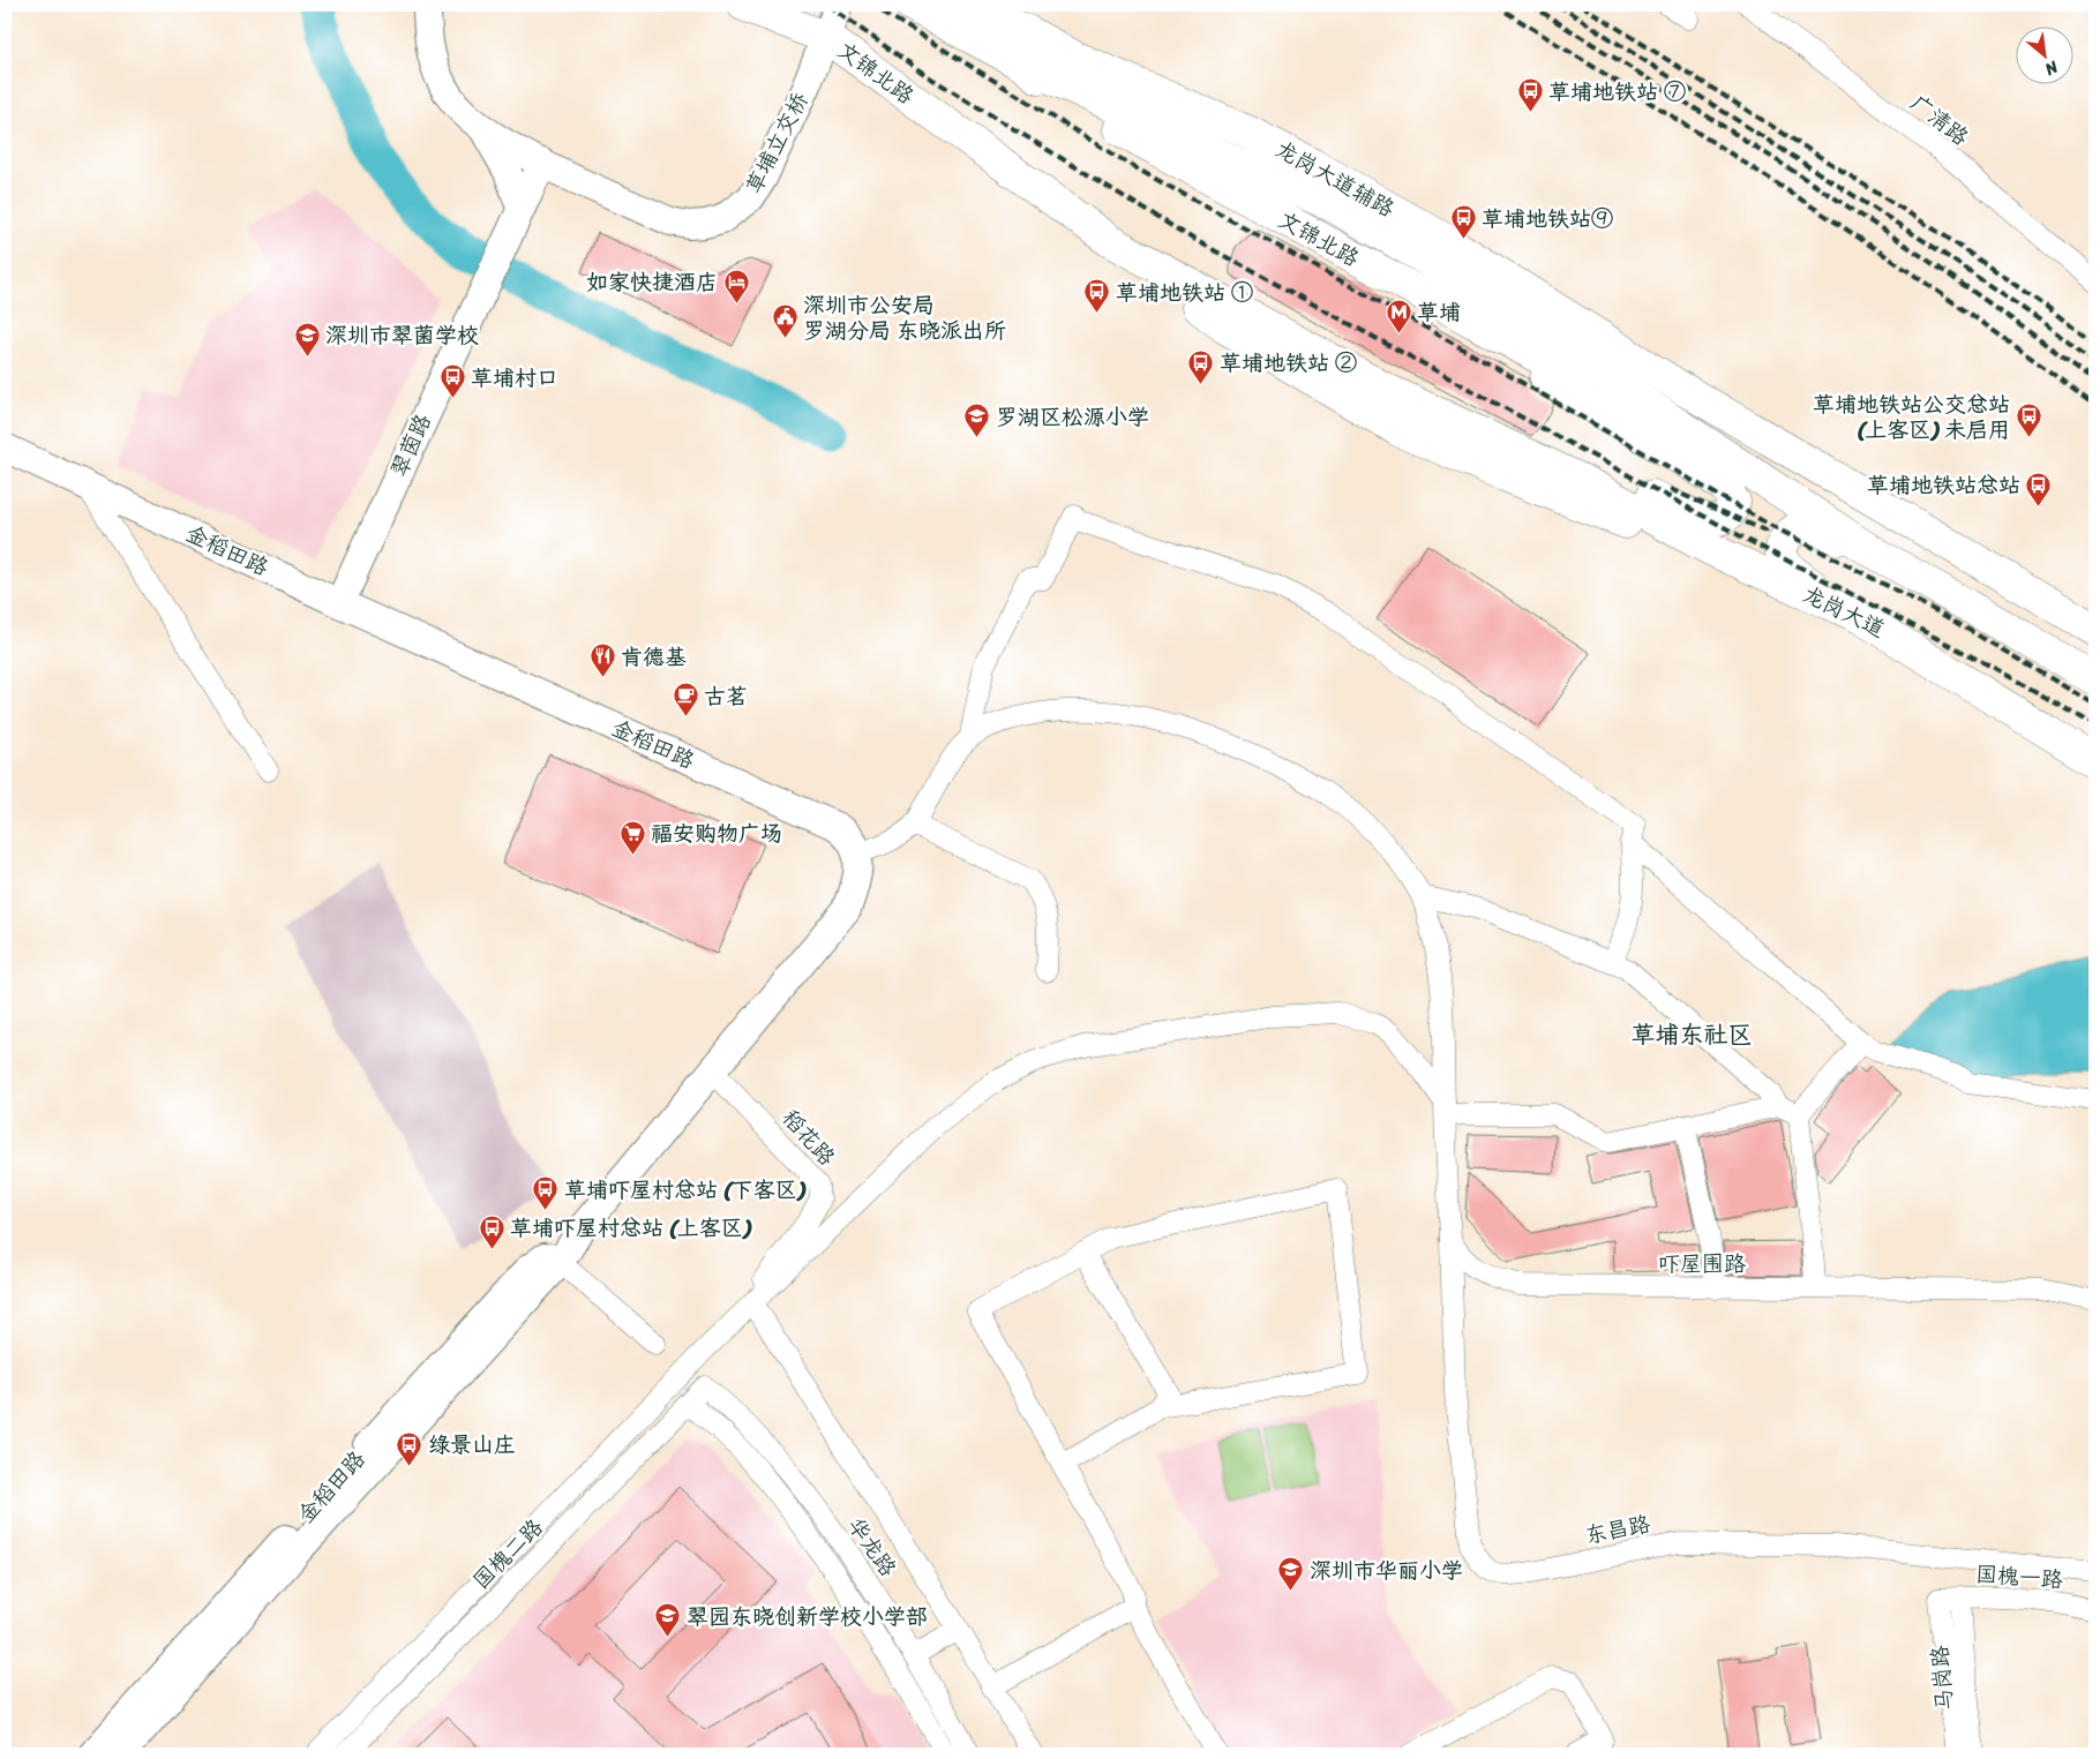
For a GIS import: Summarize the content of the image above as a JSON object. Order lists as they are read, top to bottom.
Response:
{
  "streets": {
    "main road": ["文锦北路", "龙岗大道辅路", "龙岗大道"],
    "street": [
      "广清路",
      "草埔立交桥",
      "翠茵路",
      "金稻田路",
      "稻花路",
      "吓屋围路",
      "东昌路",
      "华龙路",
      "国槐二路",
      "国槐一路",
      "马岗路"
    ]
  },
  "crossings": [
    ["文锦北路", "草埔立交桥"],
    ["文锦北路", "龙岗大道"],
    ["草埔立交桥", "翠茵路"],
    ["翠茵路", "金稻田路"],
    ["金稻田路", "稻花路"],
    ["吓屋围路", "东昌路"],
    ["华龙路", "国槐二路"],
    ["国槐一路", "马岗路"]
  ],
  "districts": ["草埔东社区"],
  "places": {
    "bus stop": [
      "草埔地铁站 ⑦",
      "草埔地铁站⑨",
      "草埔地铁站 ①",
      "草埔地铁站 ②",
      "草埔村口",
      "草埔地铁站公交总站 (上客区) 未启用",
      "草埔地铁站总站",
      "草埔吓屋村总站 (下客区)",
      "草埔吓屋村总站 (上客区)",
      "绿景山庄"
    ],
    "hotel": ["如家快捷酒店"],
    "metro station": ["草埔"],
    "public building": ["深圳市公安局 罗湖分局 东晓派出所"],
    "school or university": [
      "深圳市翠菌学校",
      "罗湖区松源小学",
      "深圳市华丽小学",
      "翠园东晓创新学校小学部"
    ],
    "restaurant": ["肯德基"],
    "cafe": ["古茗"],
    "supermarket": ["福安购物广场"]
  },
  "north": "bottom right"
}
